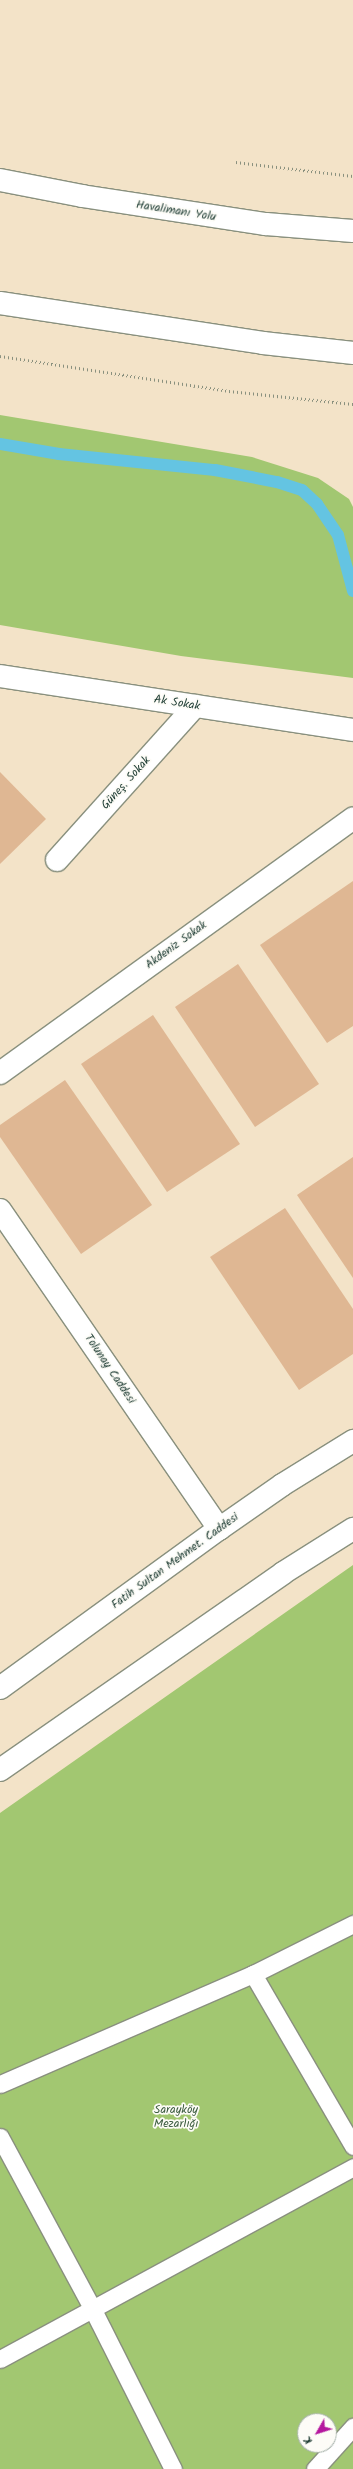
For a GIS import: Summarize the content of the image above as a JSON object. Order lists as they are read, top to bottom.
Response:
{
  "streets": {
    "main road": [
      "Havalimanı Yolu",
      "Ak Sokak",
      "Güneş. Sokak",
      "Akdeniz Sokak",
      "Tolunay Caddesi",
      "Fatih Sultan Mehmet. Caddesi"
    ]
  },
  "crossings": [
    ["Ak Sokak", "Güneş. Sokak"],
    ["Tolunay Caddesi", "Fatih Sultan Mehmet. Caddesi"]
  ],
  "parks": ["Sarayköy Mezarlığı"],
  "north": "bottom left"
}
